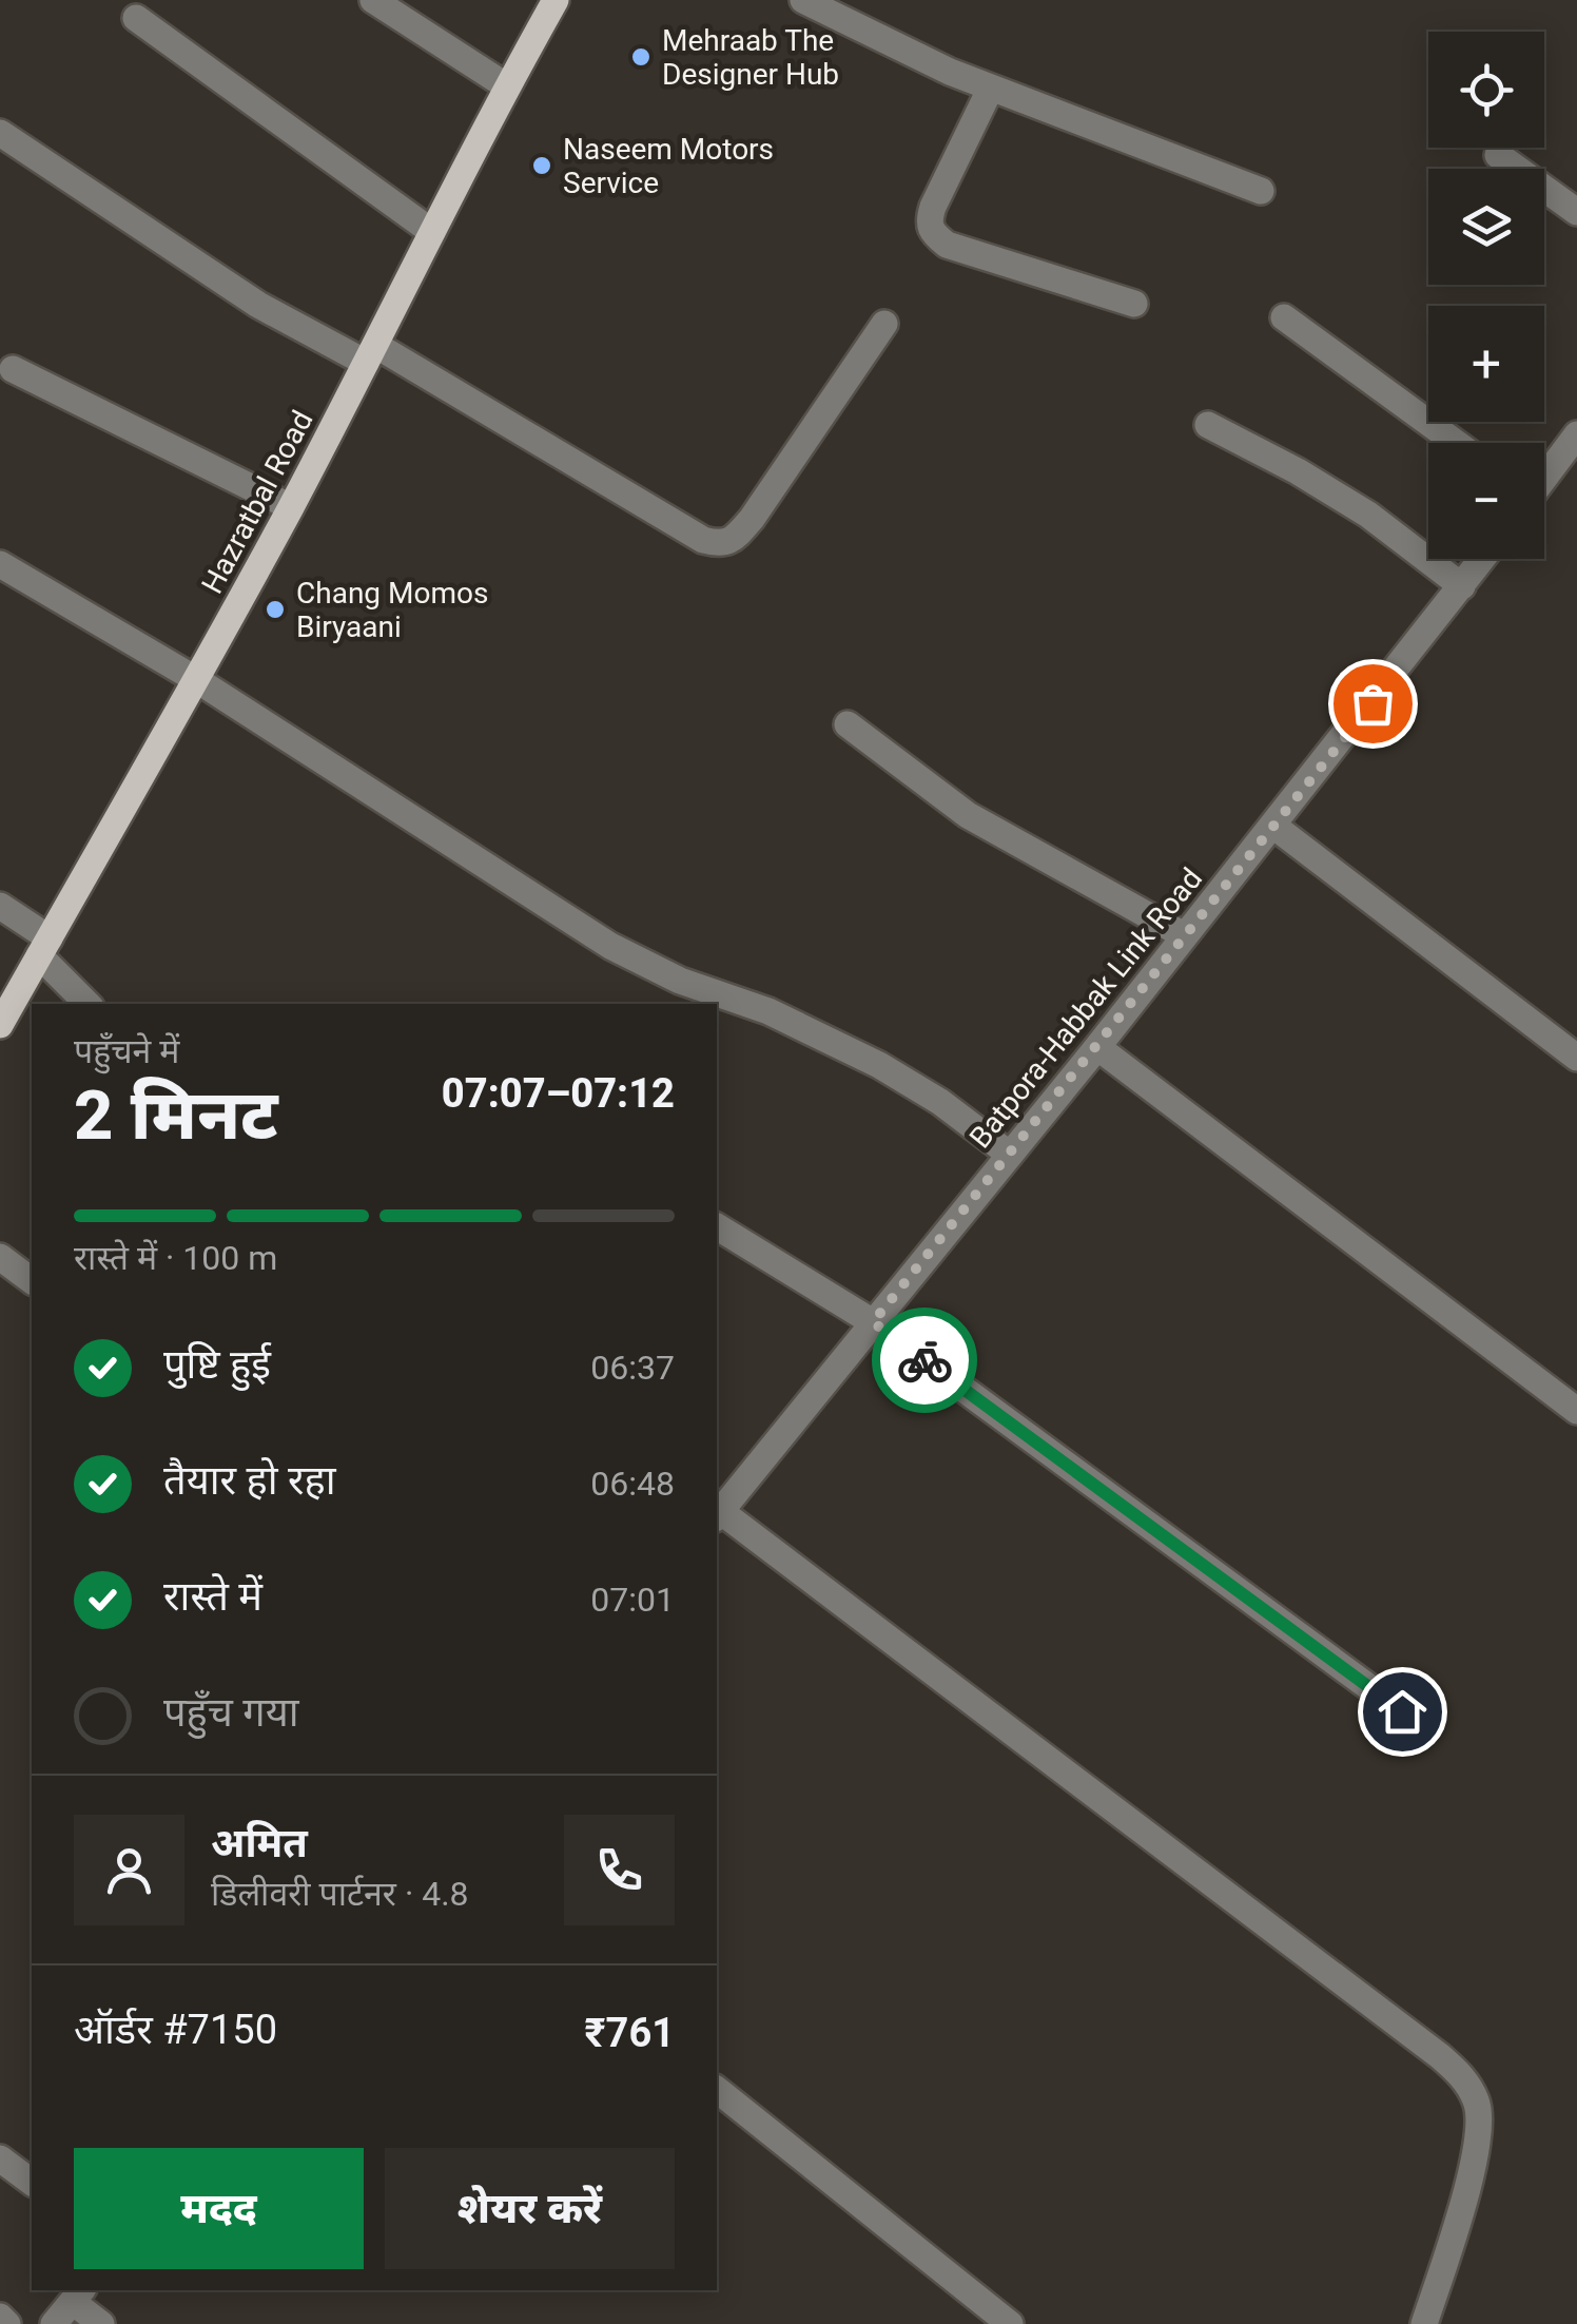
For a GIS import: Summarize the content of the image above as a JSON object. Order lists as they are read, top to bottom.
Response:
{
  "streets": {
    "main road": ["Hazratbal Road"],
    "street": ["Batpora-Habbak Link Road"]
  },
  "places": ["Mehraab The Designer Hub", "Naseem Motors Service", "Chang Momos Biryaani"],
  "page": {
    "map_buttons": ["+", "−"],
    "heading": ["2 मिनट", "पहुँचने में", "07:07–07:12"],
    "panel": [
      "अमित",
      "डिलीवरी पार्टनर · 4.8",
      "ऑर्डर #7150",
      "₹761"
    ],
    "bar": "रास्ते में · 100 m",
    "list": [
      ["पुष्टि हुई", "06:37"],
      ["तैयार हो रहा", "06:48"],
      ["रास्ते में", "07:01"],
      "पहुँच गया"
    ],
    "buttons": ["मदद", "शेयर करें"]
  }
}
